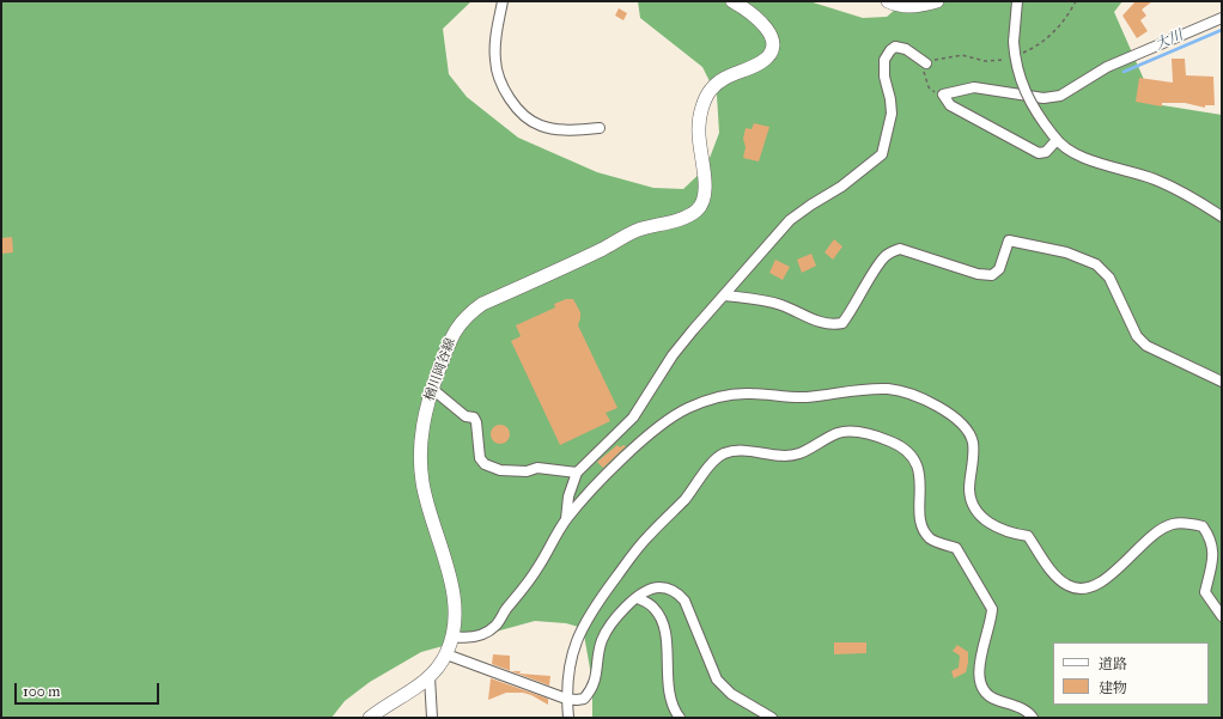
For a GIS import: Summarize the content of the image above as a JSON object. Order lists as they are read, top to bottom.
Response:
{
  "streets": {
    "main road": ["楢川岡谷線"]
  },
  "water": ["大川"],
  "legend": ["道路", "建物"],
  "scale_bar": "100 m"
}
